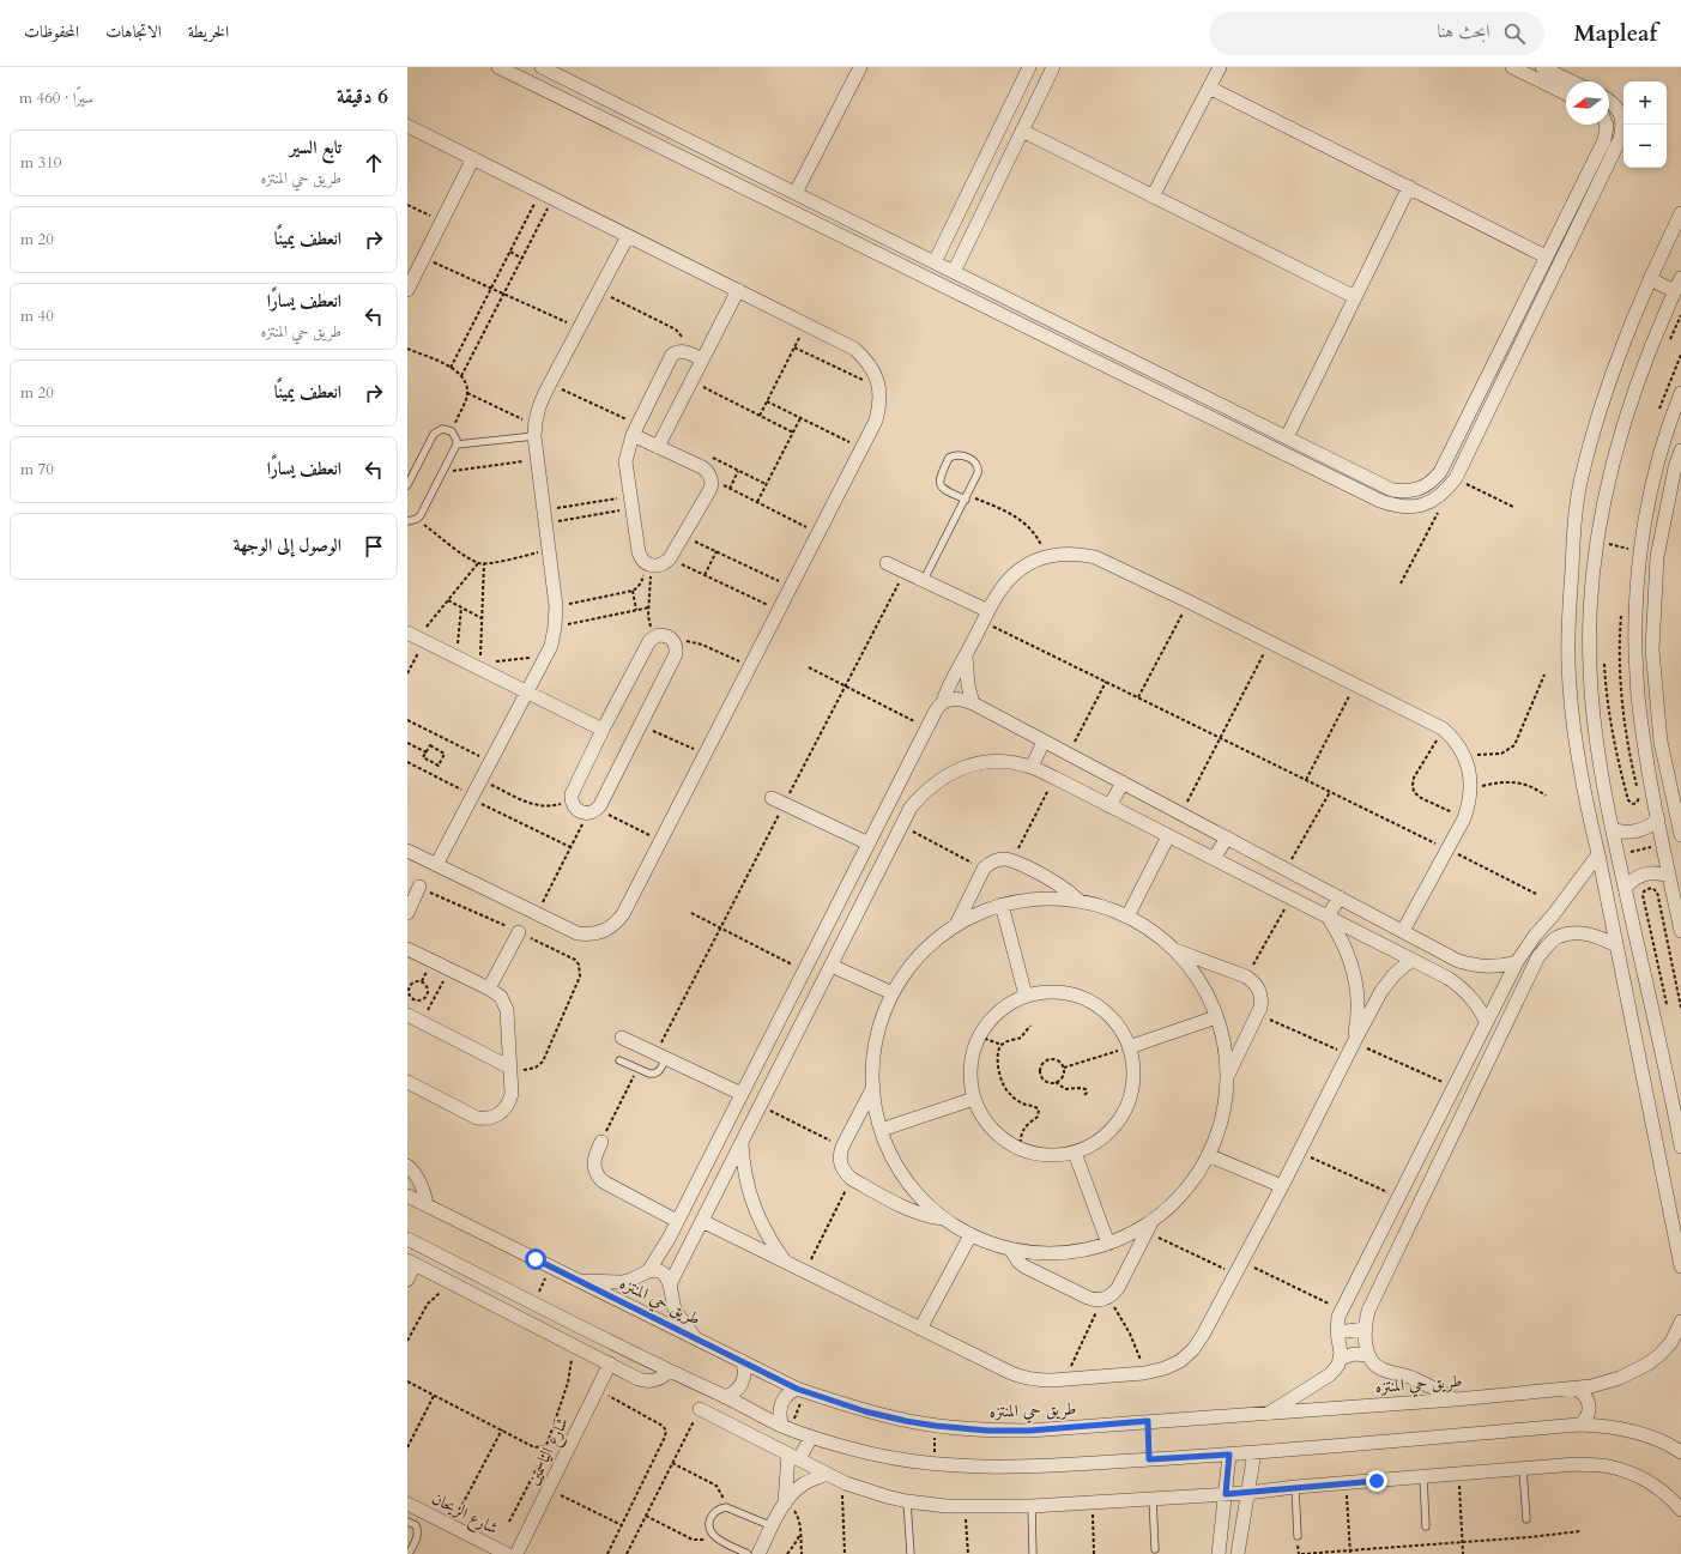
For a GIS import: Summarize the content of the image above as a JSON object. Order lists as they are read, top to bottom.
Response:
{
  "streets": {
    "street": ["طريق حي المنتزه", "شارع الياسمين", "شارع الريحان"]
  },
  "north": "left",
  "page": {
    "header": "Mapleaf",
    "search": "ابحث هنا",
    "nav": ["الخريطة", "الاتجاهات", "المحفوظات"],
    "heading": ["6 دقيقة", "سيرًا · 460 m"],
    "map_buttons": ["+", "−"],
    "list": [
      ["تابع السير", "طريق حي المنتزه", "310 m"],
      ["انعطف يمينًا", "20 m"],
      ["انعطف يسارًا", "طريق حي المنتزه", "40 m"],
      ["انعطف يمينًا", "20 m"],
      ["انعطف يسارًا", "70 m"],
      "الوصول إلى الوجهة"
    ]
  }
}
